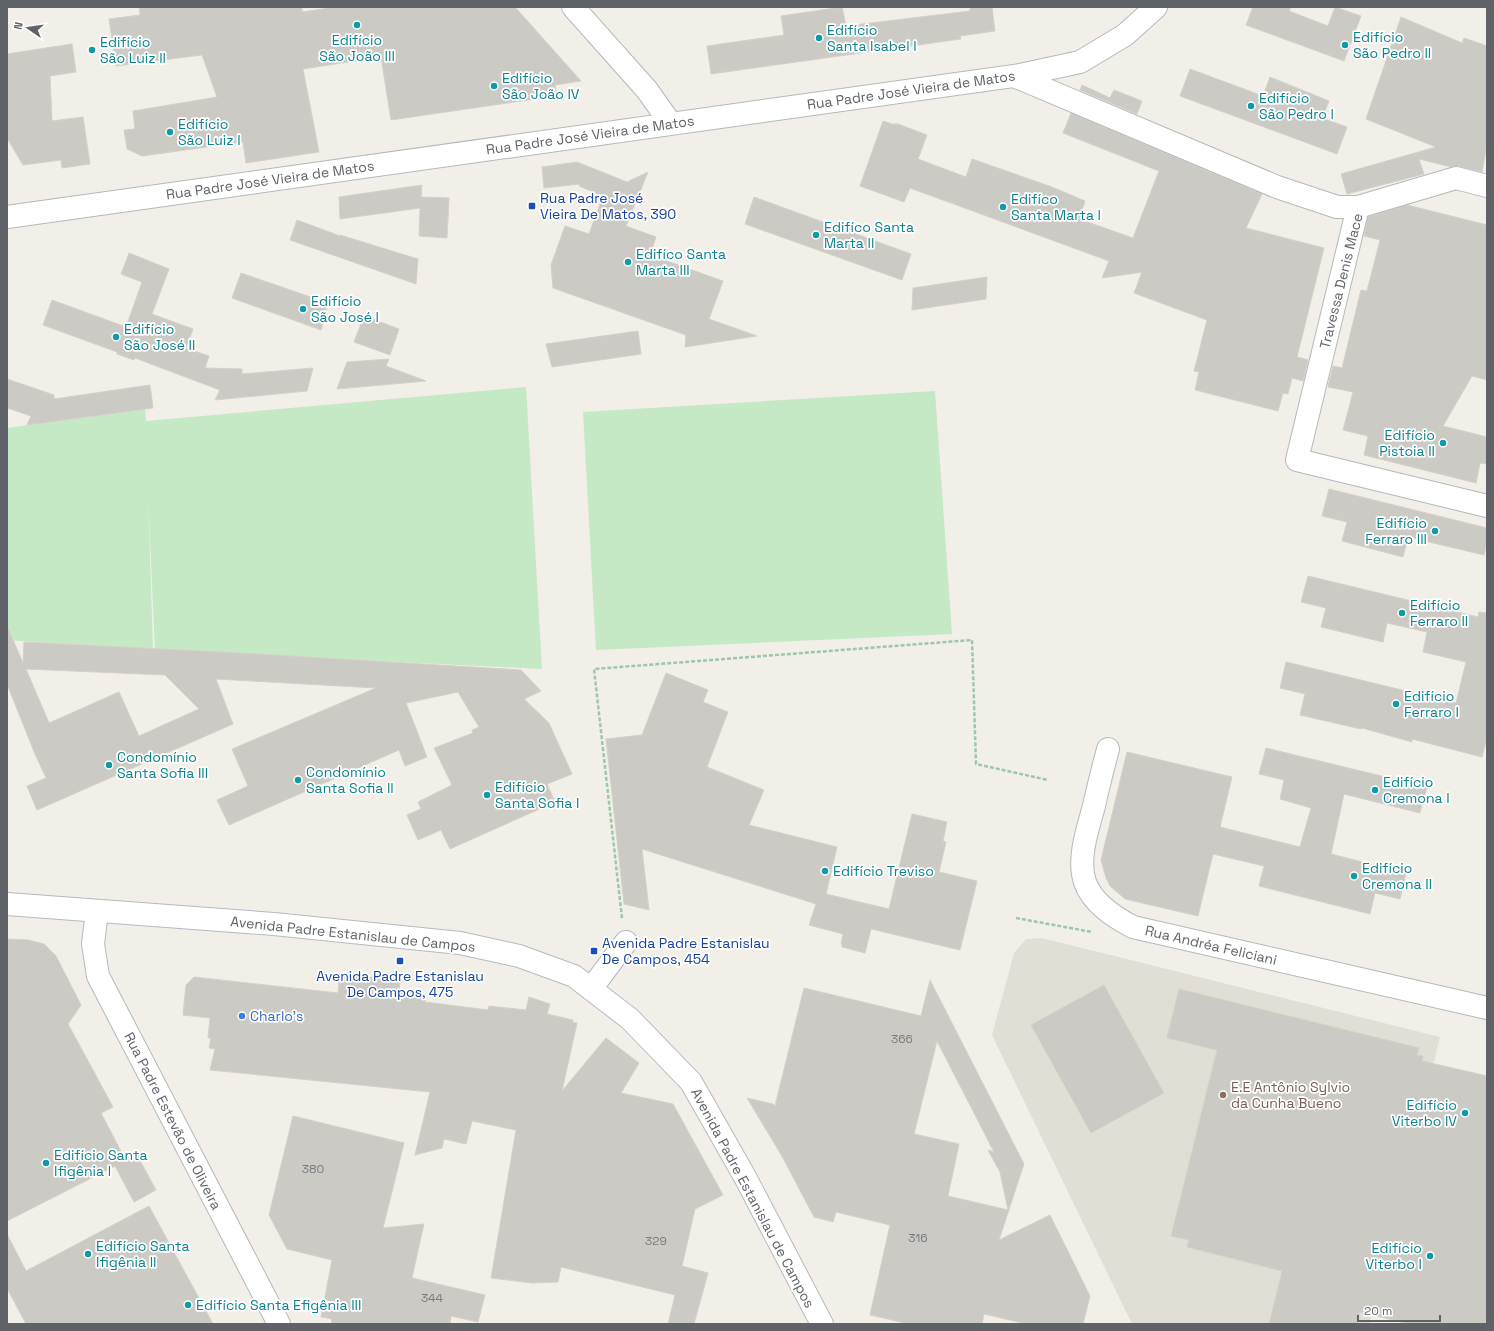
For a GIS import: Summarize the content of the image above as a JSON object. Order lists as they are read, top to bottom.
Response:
{
  "streets": {
    "street": [
      "Rua Padre José Vieira de Matos",
      "Travessa Denis Mace",
      "Avenida Padre Estanislau de Campos",
      "Rua Andréa Feliciani",
      "Rua Padre Estevão de Oliveira"
    ]
  },
  "crossings": [
    ["Avenida Padre Estanislau de Campos", "Rua Padre Estevão de Oliveira"]
  ],
  "places": {
    "other": [
      "Edifício São João III",
      "Edifício Santa Isabel I",
      "Edifício São Pedro II",
      "Edifício São Luiz II",
      "Edifício São João IV",
      "Edifício São Pedro I",
      "Edifício São Luiz I",
      "Edifíco Santa Marta I",
      "Edifíco Santa Marta II",
      "Edifíco Santa Marta III",
      "Edifício São José I",
      "Edifício São José II",
      "Edifício Pistoia II",
      "Edifício Ferraro III",
      "Edifício Ferraro II",
      "Edifício Ferraro I",
      "Condomínio Santa Sofia III",
      "Condomínio Santa Sofia II",
      "Edifício Cremona I",
      "Edifício Santa Sofia I",
      "Edifício Treviso",
      "Edifício Cremona II",
      "Charlo's",
      "E.E Antônio Sylvio da Cunha Bueno",
      "Edifício Viterbo IV",
      "Edifício Santa Ifigênia I",
      "Edifício Santa Ifigênia II",
      "Edifício Viterbo I",
      "Edifício Santa Efigênia III"
    ],
    "transit": ["Rua Padre José Vieira De Matos, 390", "Avenida Padre Estanislau De Campos, 454", "Avenida Padre Estanislau De Campos, 475"]
  },
  "house_numbers": [
    "366",
    "380",
    "316",
    "329",
    "344"
  ],
  "scale_bar": "20 m",
  "north": "left"
}
